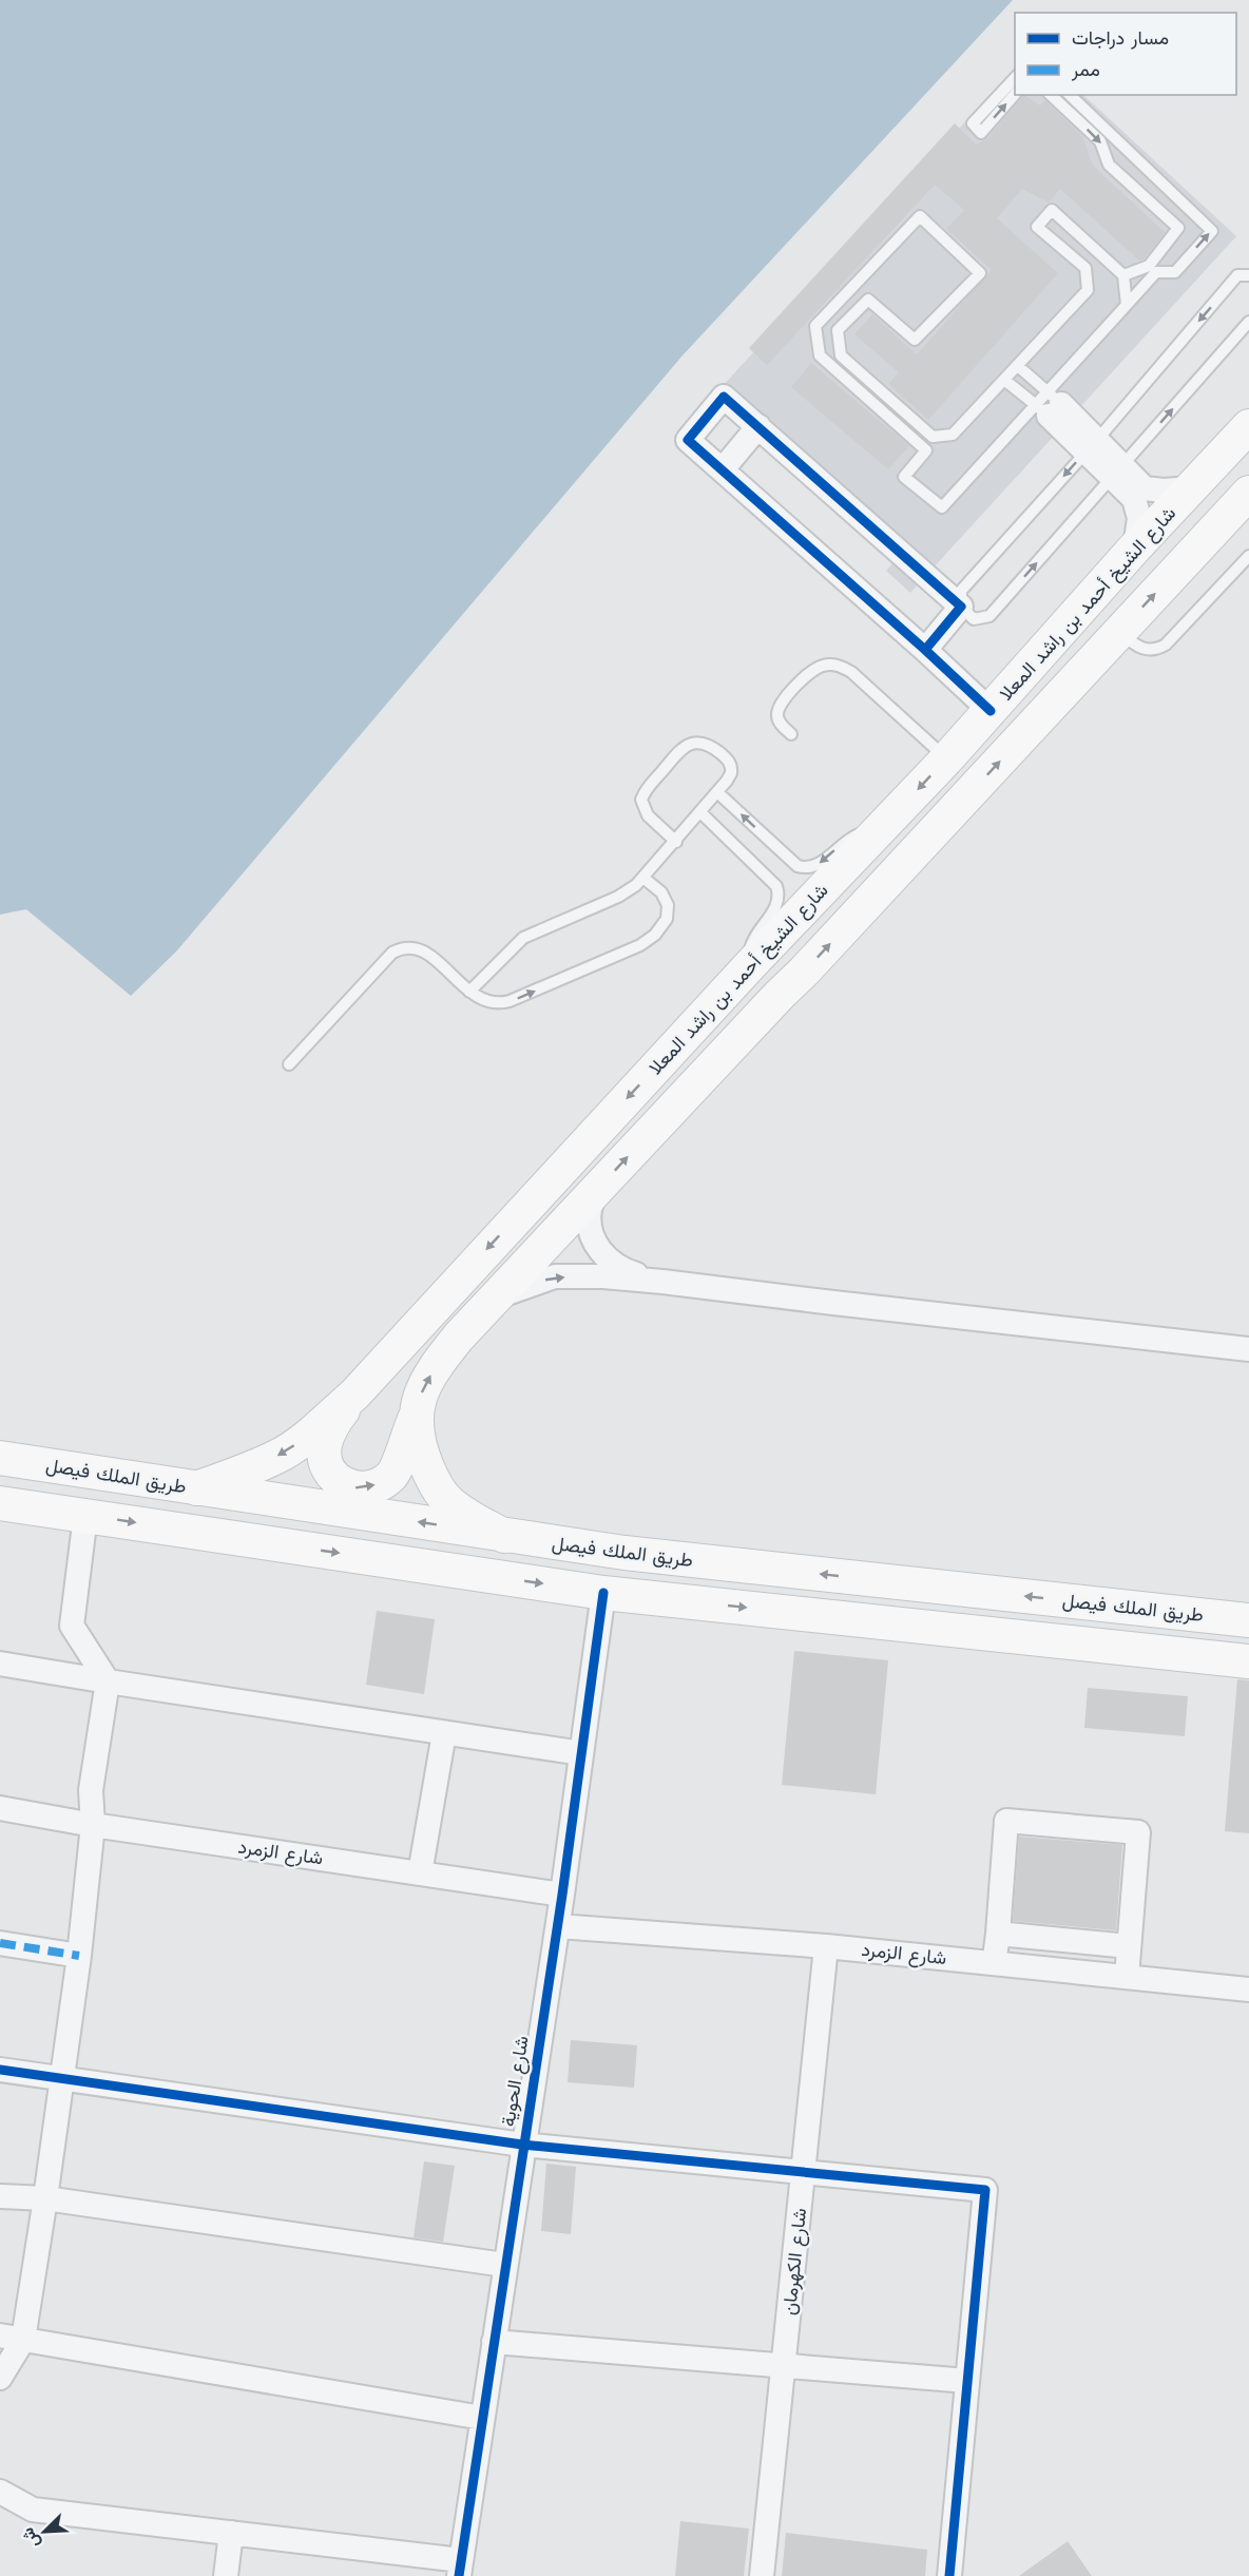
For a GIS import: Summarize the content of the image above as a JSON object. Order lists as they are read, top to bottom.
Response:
{
  "streets": {
    "main road": ["شارع الشيخ أحمد بن راشد المعلا", "طريق الملك فيصل"],
    "street": ["شارع الزمرد", "شارع الحوية", "شارع الكهرمان"]
  },
  "crossings": [
    ["شارع الشيخ أحمد بن راشد المعلا", "طريق الملك فيصل"],
    ["شارع الزمرد", "شارع الحوية"],
    ["شارع الزمرد", "شارع الكهرمان"]
  ],
  "legend": ["مسار دراجات", "ممر"],
  "north": "bottom left"
}
